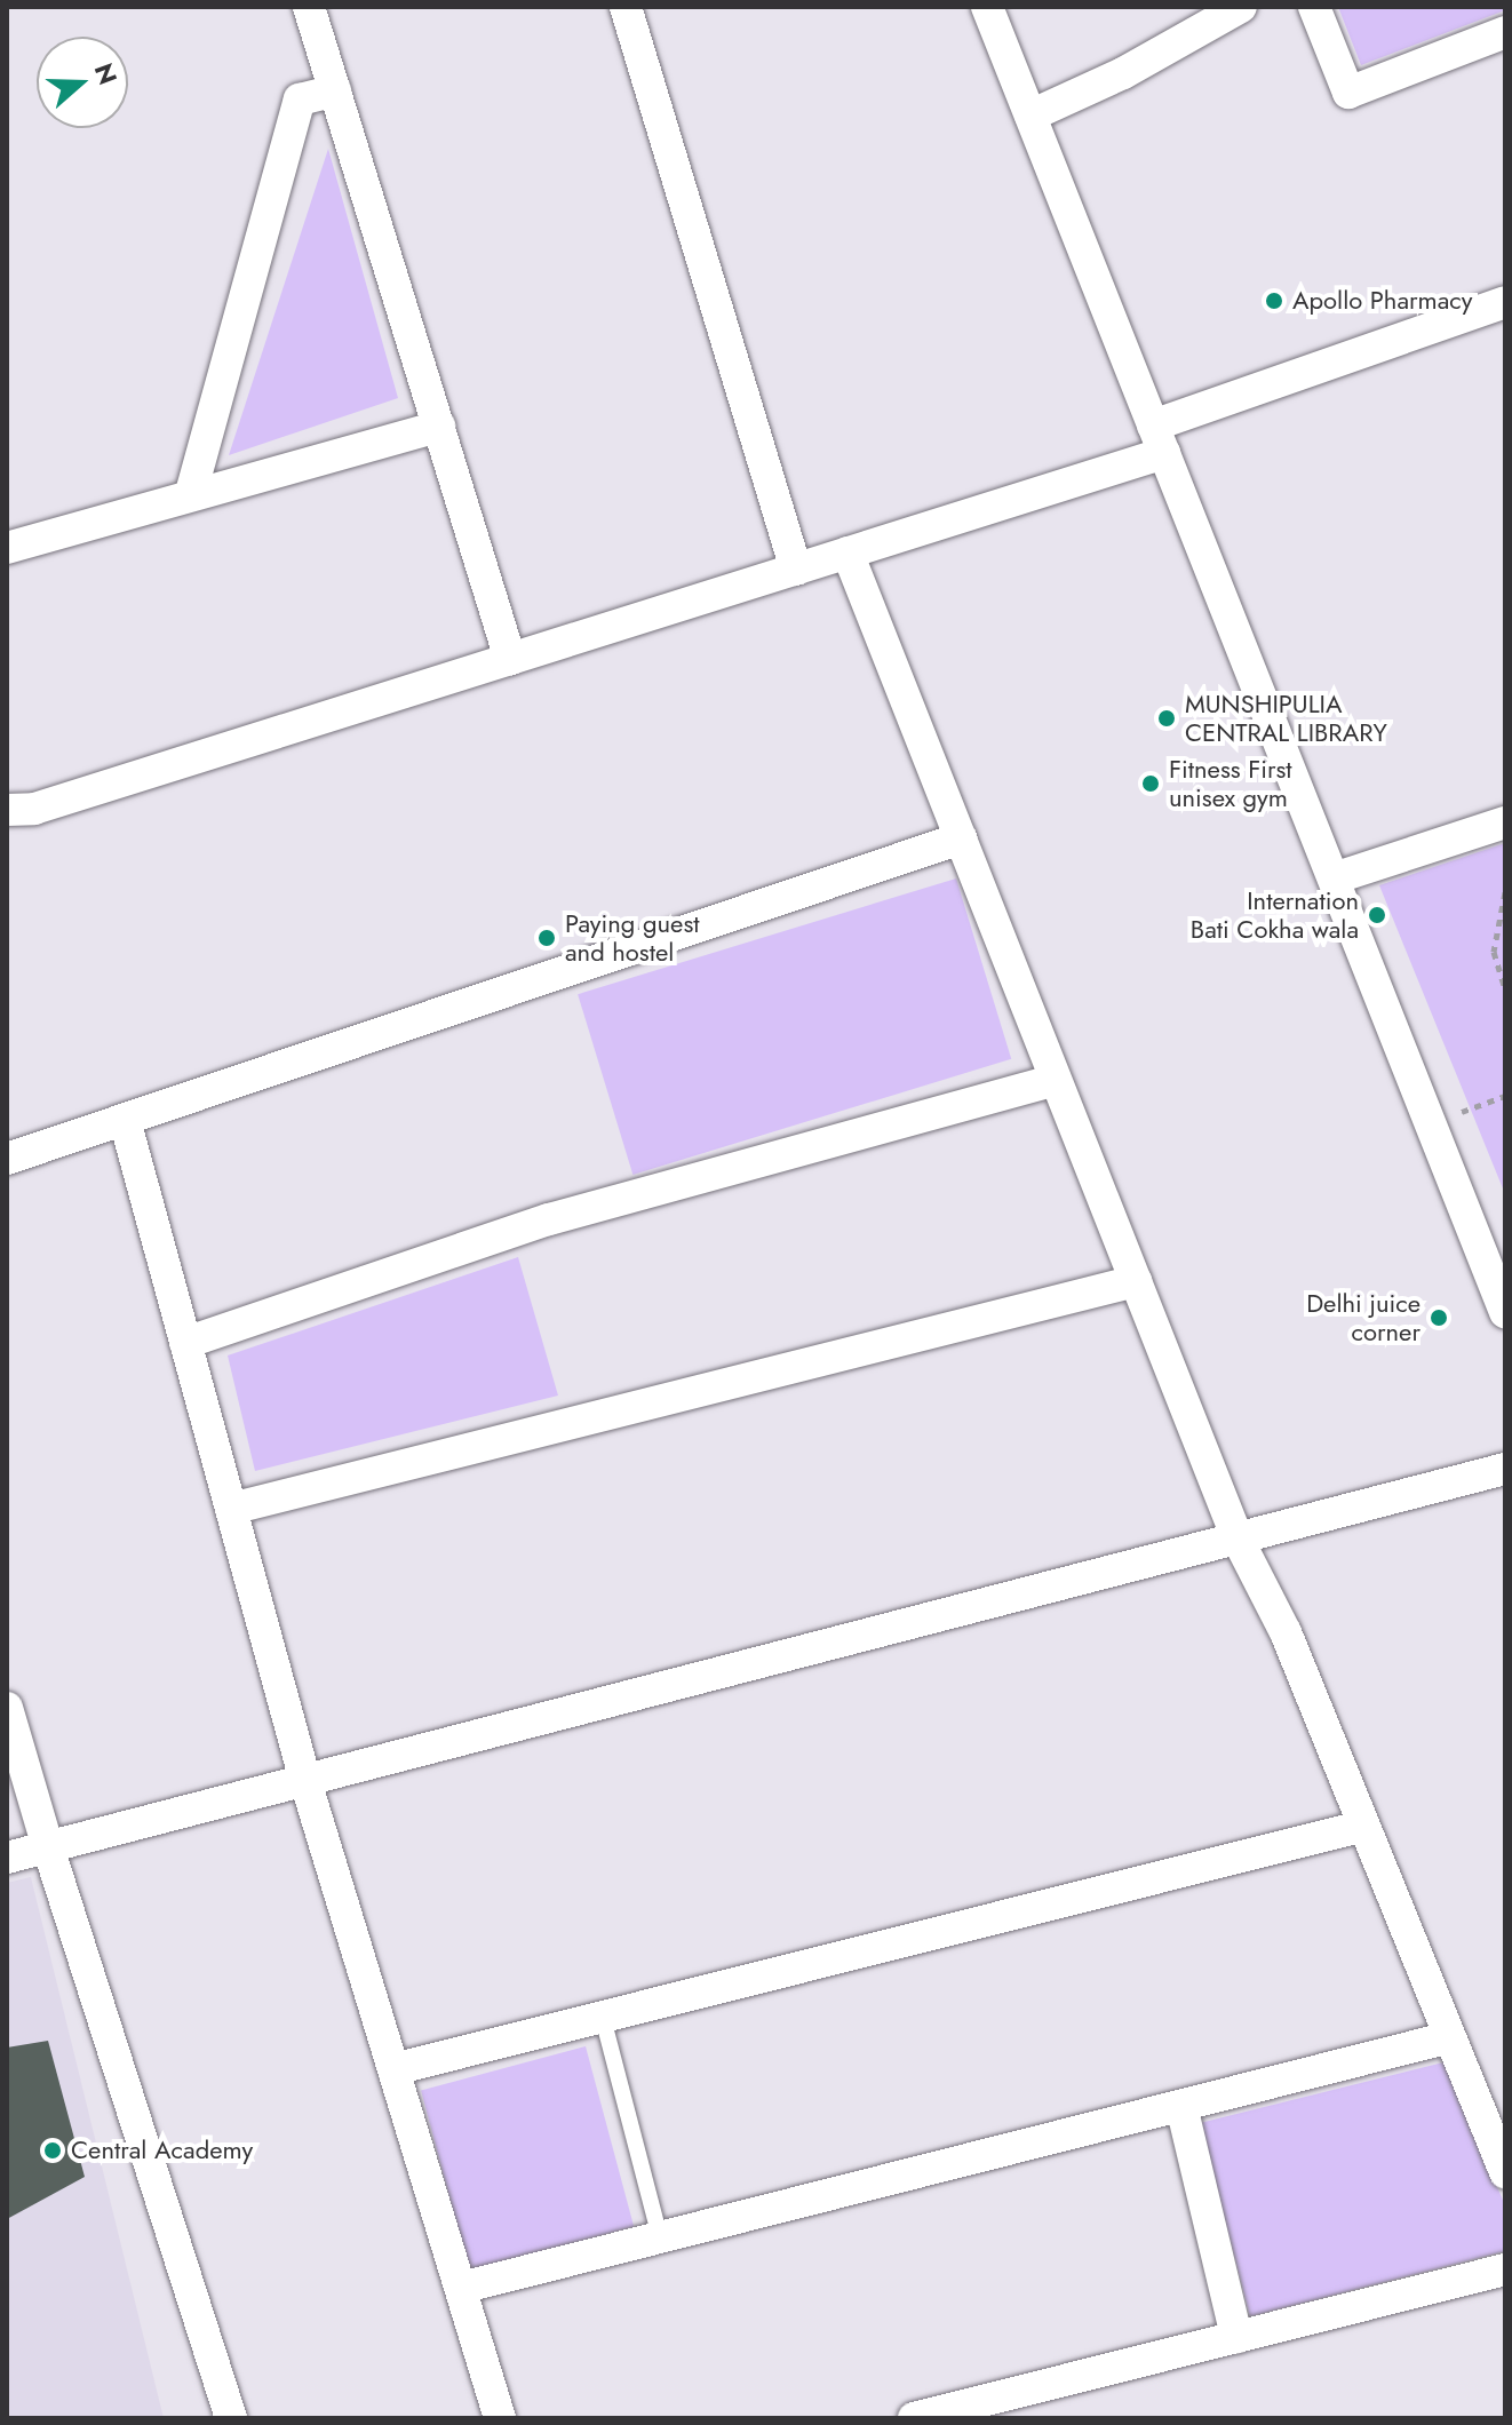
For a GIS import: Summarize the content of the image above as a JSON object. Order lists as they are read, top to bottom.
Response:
{
  "places": [
    "Apollo Pharmacy",
    "MUNSHIPULIA CENTRAL LIBRARY",
    "Fitness First unisex gym",
    "Internation Bati Cokha wala",
    "Paying guest and hostel",
    "Delhi juice corner",
    "Central Academy"
  ],
  "north": "right"
}
